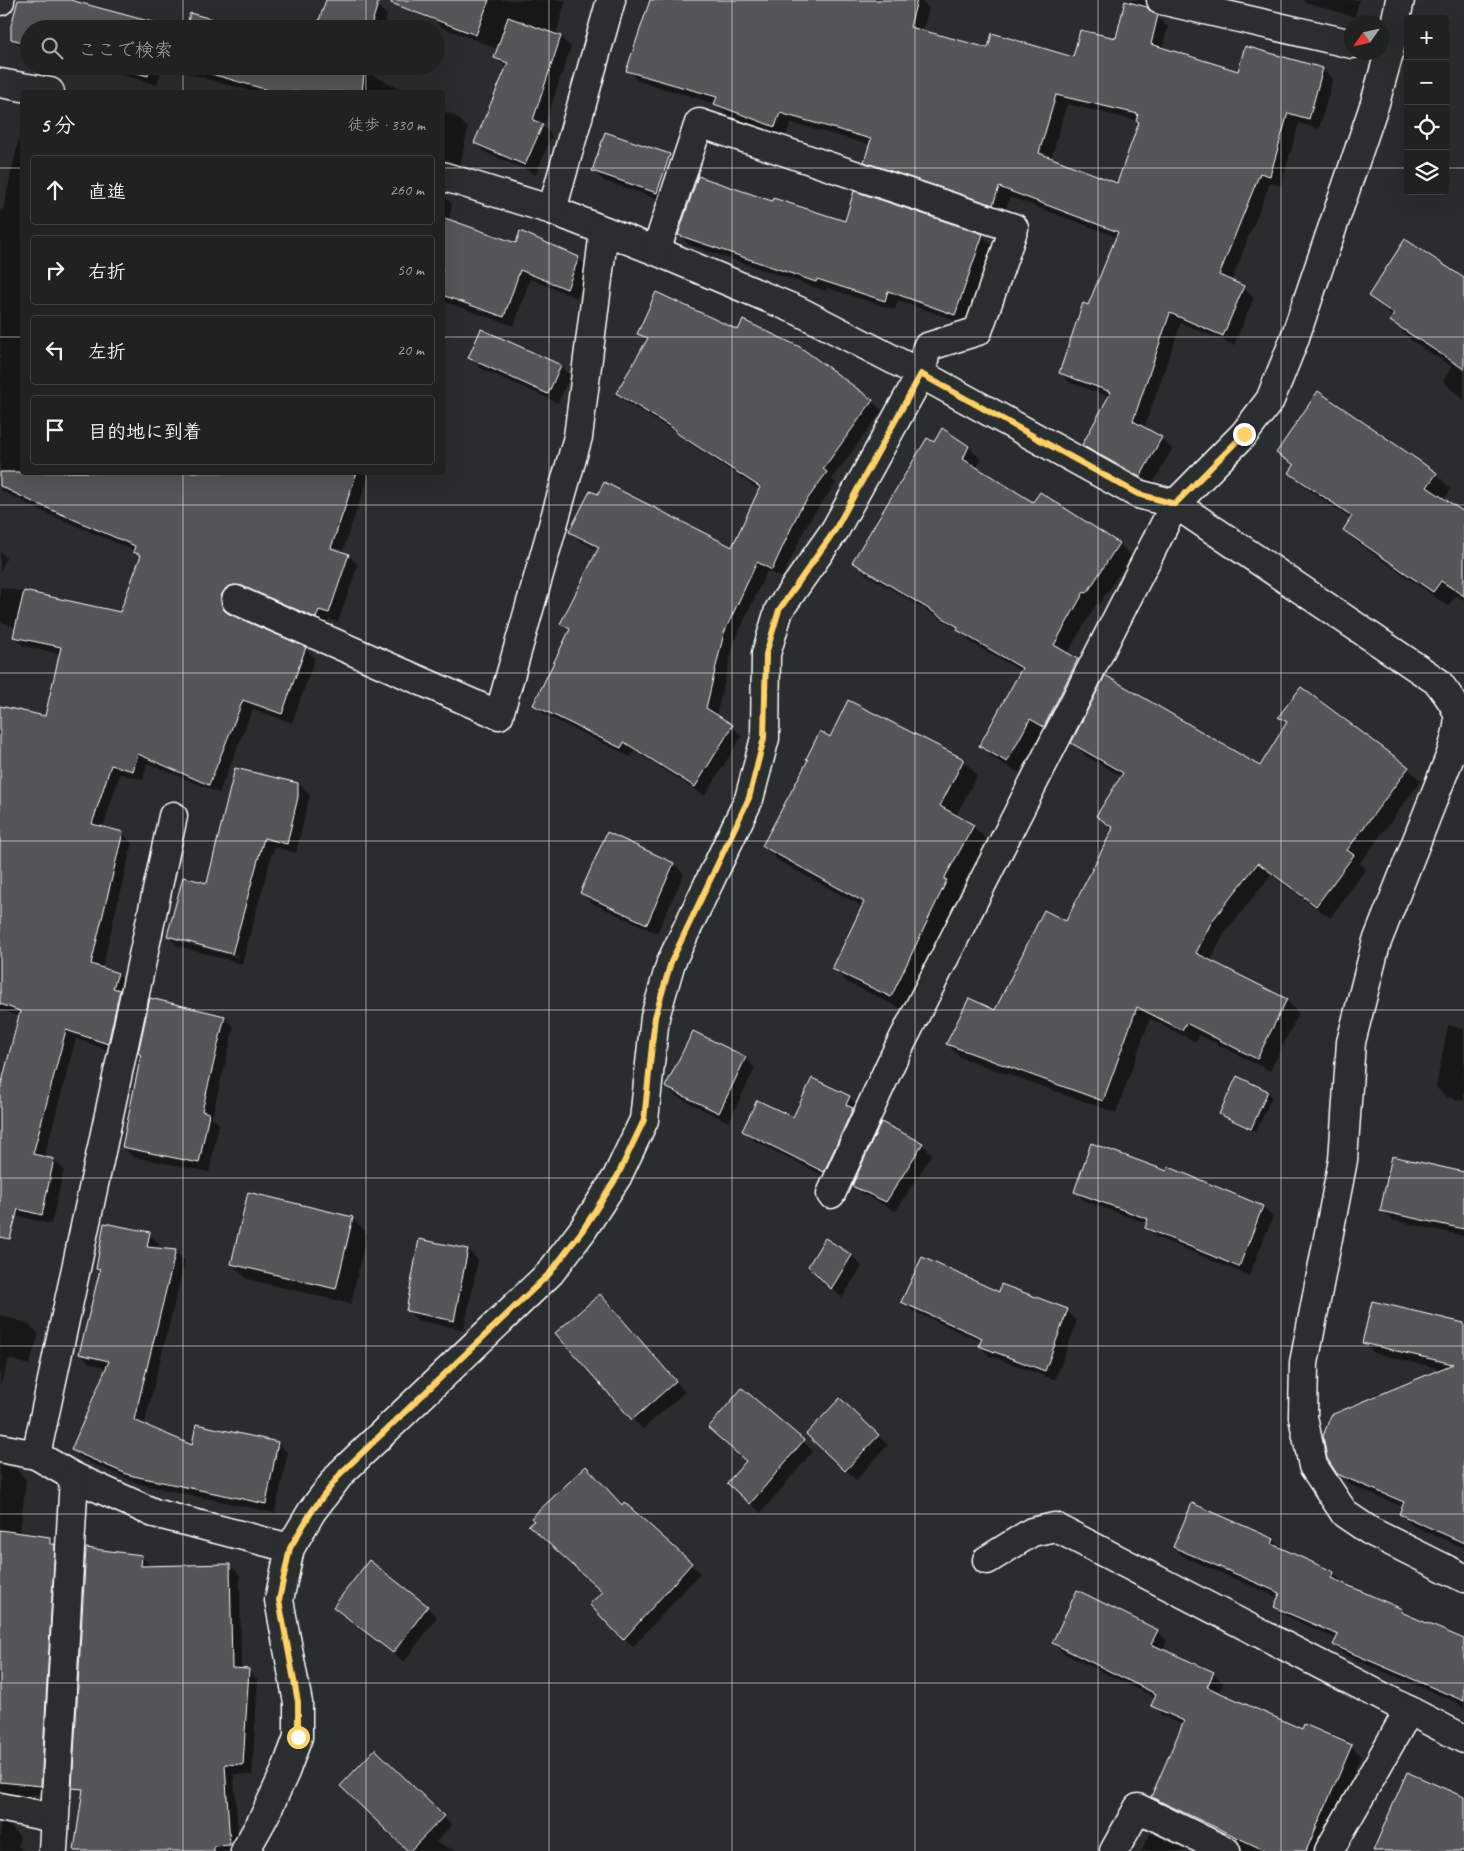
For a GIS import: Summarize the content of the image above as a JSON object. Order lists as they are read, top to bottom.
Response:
{
  "north": "bottom left",
  "page": {
    "map_buttons": ["+", "−"],
    "search": "ここで検索",
    "heading": ["5 分", "徒歩 · 330 m"],
    "list": [
      ["直進", "260 m"],
      ["右折", "50 m"],
      ["左折", "20 m"],
      "目的地に到着"
    ]
  }
}
